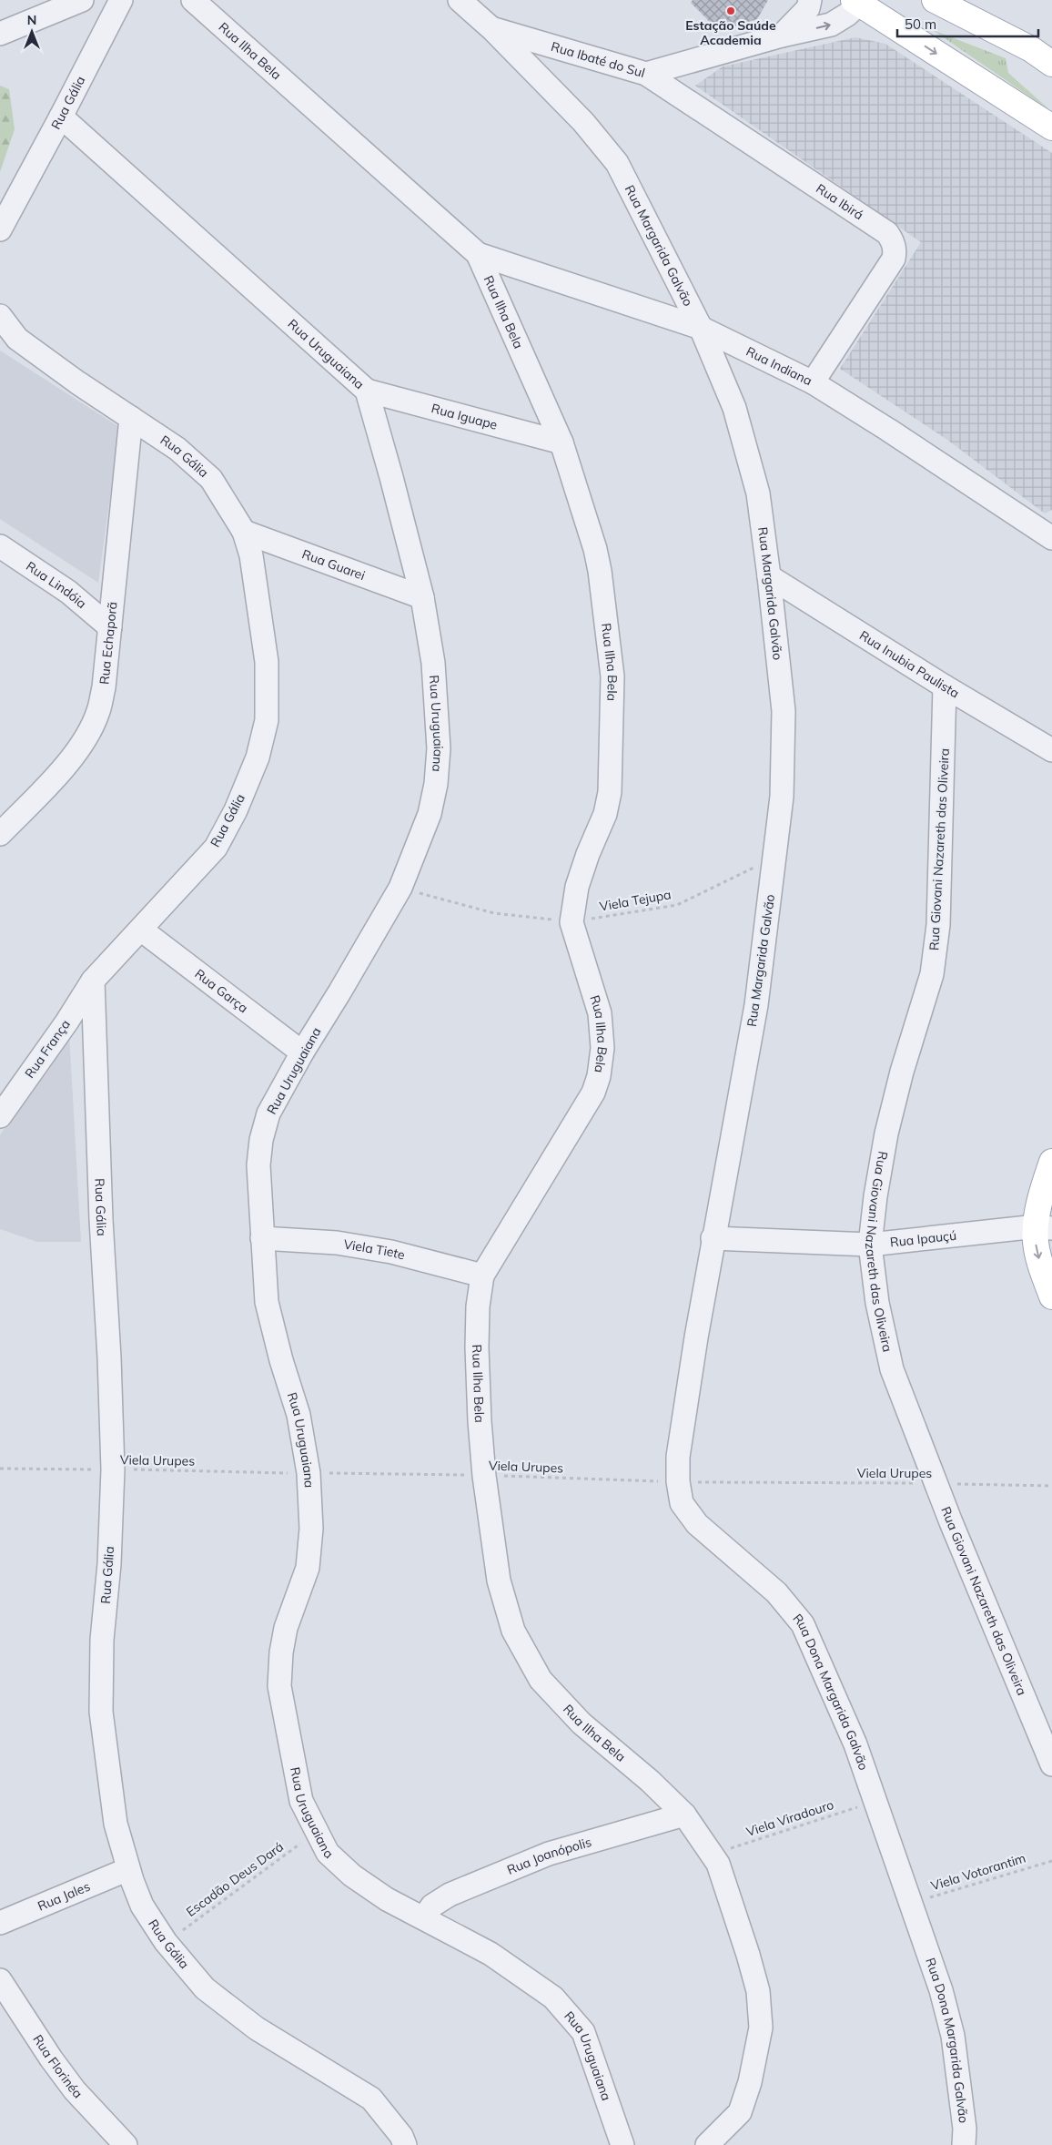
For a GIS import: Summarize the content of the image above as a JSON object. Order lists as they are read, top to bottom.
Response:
{
  "streets": {
    "street": [
      "Rua Ilha Bela",
      "Rua Ibaté do Sul",
      "Rua Gália",
      "Rua Ibirá",
      "Rua Margarida Galvão",
      "Rua Uruguaiana",
      "Rua Indiana",
      "Rua Iguape",
      "Rua Guarei",
      "Rua Lindóia",
      "Rua Echaporã",
      "Rua Inubia Paulista",
      "Rua Giovani Nazareth das Oliveira",
      "Rua Garça",
      "Rua França",
      "Rua Ipauçú",
      "Viela Tiete",
      "Rua Dona Margarida Galvão",
      "Rua Joanópolis",
      "Rua Jales",
      "Rua Florinéa"
    ],
    "path": [
      "Viela Tejupa",
      "Viela Urupes",
      "Viela Viradouro",
      "Viela Votorantim",
      "Escadão Deus Dará"
    ]
  },
  "crossings": [
    ["Rua Ilha Bela", "Rua Indiana"],
    ["Rua Ilha Bela", "Rua Iguape"],
    ["Rua Ilha Bela", "Viela Tejupa"],
    ["Rua Ilha Bela", "Viela Tiete"],
    ["Rua Ilha Bela", "Viela Urupes"],
    ["Rua Ilha Bela", "Viela Viradouro"],
    ["Rua Ilha Bela", "Rua Joanópolis"],
    ["Rua Ibaté do Sul", "Rua Ibirá"],
    ["Rua Ibaté do Sul", "Rua Margarida Galvão"],
    ["Rua Gália", "Rua Uruguaiana"],
    ["Rua Gália", "Rua Guarei"],
    ["Rua Gália", "Rua Echaporã"],
    ["Rua Gália", "Rua Garça"],
    ["Rua Gália", "Rua França"],
    ["Rua Gália", "Viela Urupes"],
    ["Rua Gália", "Escadão Deus Dará"],
    ["Rua Gália", "Rua Jales"],
    ["Rua Ibirá", "Rua Indiana"],
    ["Rua Margarida Galvão", "Rua Indiana"],
    ["Rua Margarida Galvão", "Rua Inubia Paulista"],
    ["Rua Margarida Galvão", "Viela Tejupa"],
    ["Rua Margarida Galvão", "Rua Ipauçú"],
    ["Rua Margarida Galvão", "Rua Dona Margarida Galvão"],
    ["Rua Uruguaiana", "Rua Iguape"],
    ["Rua Uruguaiana", "Rua Guarei"],
    ["Rua Uruguaiana", "Viela Tejupa"],
    ["Rua Uruguaiana", "Rua Garça"],
    ["Rua Uruguaiana", "Viela Tiete"],
    ["Rua Uruguaiana", "Viela Urupes"],
    ["Rua Uruguaiana", "Rua Joanópolis"],
    ["Rua Uruguaiana", "Escadão Deus Dará"],
    ["Rua Lindóia", "Rua Echaporã"],
    ["Rua Inubia Paulista", "Rua Giovani Nazareth das Oliveira"],
    ["Rua Giovani Nazareth das Oliveira", "Rua Ipauçú"],
    ["Rua Giovani Nazareth das Oliveira", "Viela Urupes"],
    ["Viela Urupes", "Rua Dona Margarida Galvão"],
    ["Rua Dona Margarida Galvão", "Viela Viradouro"],
    ["Rua Dona Margarida Galvão", "Viela Votorantim"]
  ],
  "places": ["Estação Saúde Academia"],
  "scale_bar": "50 m",
  "north": "top"
}
